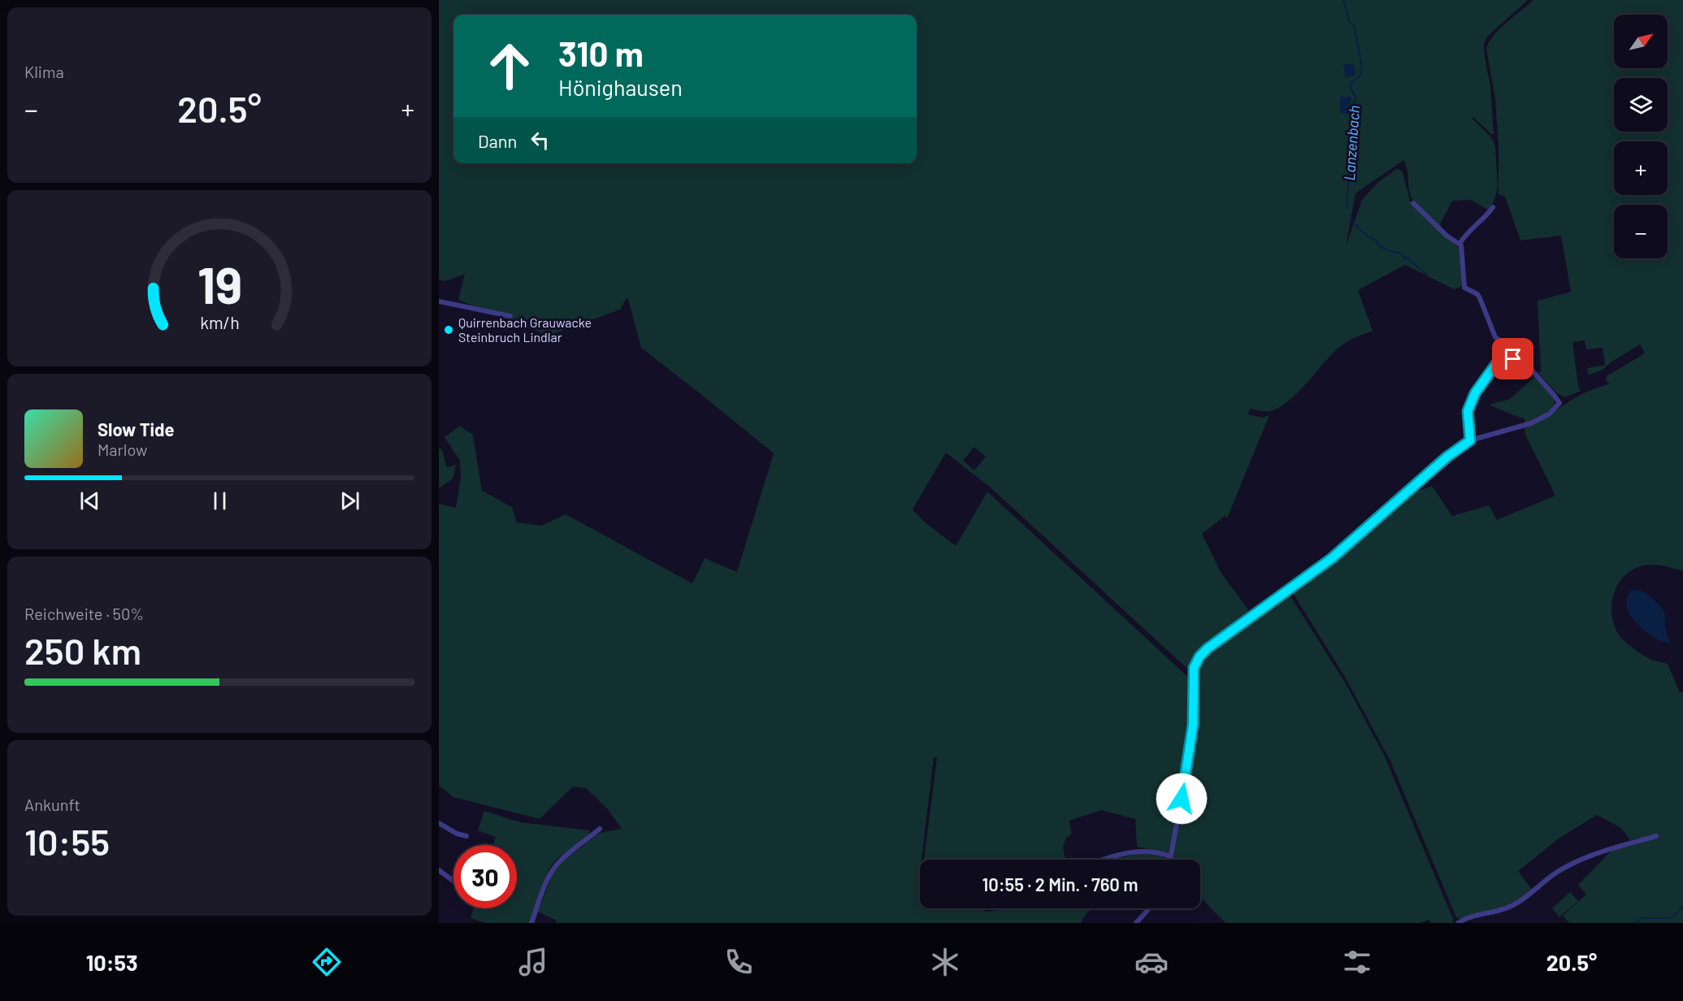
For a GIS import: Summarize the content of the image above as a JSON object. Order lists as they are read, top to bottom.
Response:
{
  "water": ["Lanzenbach"],
  "places": ["Quirrenbach Grauwacke Steinbruch Lindlar"],
  "north": "top right",
  "page": {
    "tile": [
      "Klima",
      ["Reichweite · 50%", "250 km"],
      ["Ankunft", "10:55"]
    ],
    "map_buttons": ["+", "−"],
    "turn": ["310 m", "Hönighausen"],
    "heat": ["−", "20.5°", "+"],
    "then": "Dann",
    "song": ["Slow Tide", "Marlow"],
    "limit": "30",
    "trip": "10:55 · 2 Min. · 760 m",
    "tabs": ["10:53", "20.5°"],
    "gauge": ["19", "km/h"]
  }
}
